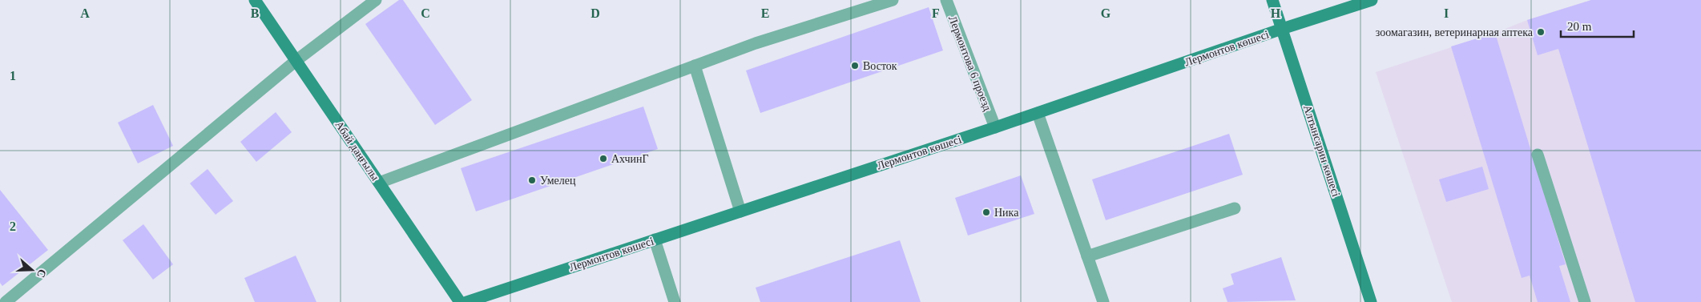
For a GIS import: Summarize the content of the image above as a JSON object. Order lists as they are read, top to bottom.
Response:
{
  "streets": {
    "street": [
      "Лермонтов көшесі",
      "Лермонтова 6 проезд",
      "Абай даңғылы",
      "Алтынсарин көшесі"
    ]
  },
  "crossings": [
    ["Лермонтов көшесі", "Лермонтова 6 проезд"],
    ["Лермонтов көшесі", "Алтынсарин көшесі"]
  ],
  "places": [
    "зоомагазин, ветеринарная аптека",
    "Восток",
    "АхчинГ",
    "Умелец",
    "Ника"
  ],
  "scale_bar": "20 m",
  "north": "right",
  "grid": {
    "columns": [
      "A",
      "B",
      "C",
      "D",
      "E",
      "F",
      "G",
      "H",
      "I"
    ],
    "rows": ["1", "2"]
  }
}
